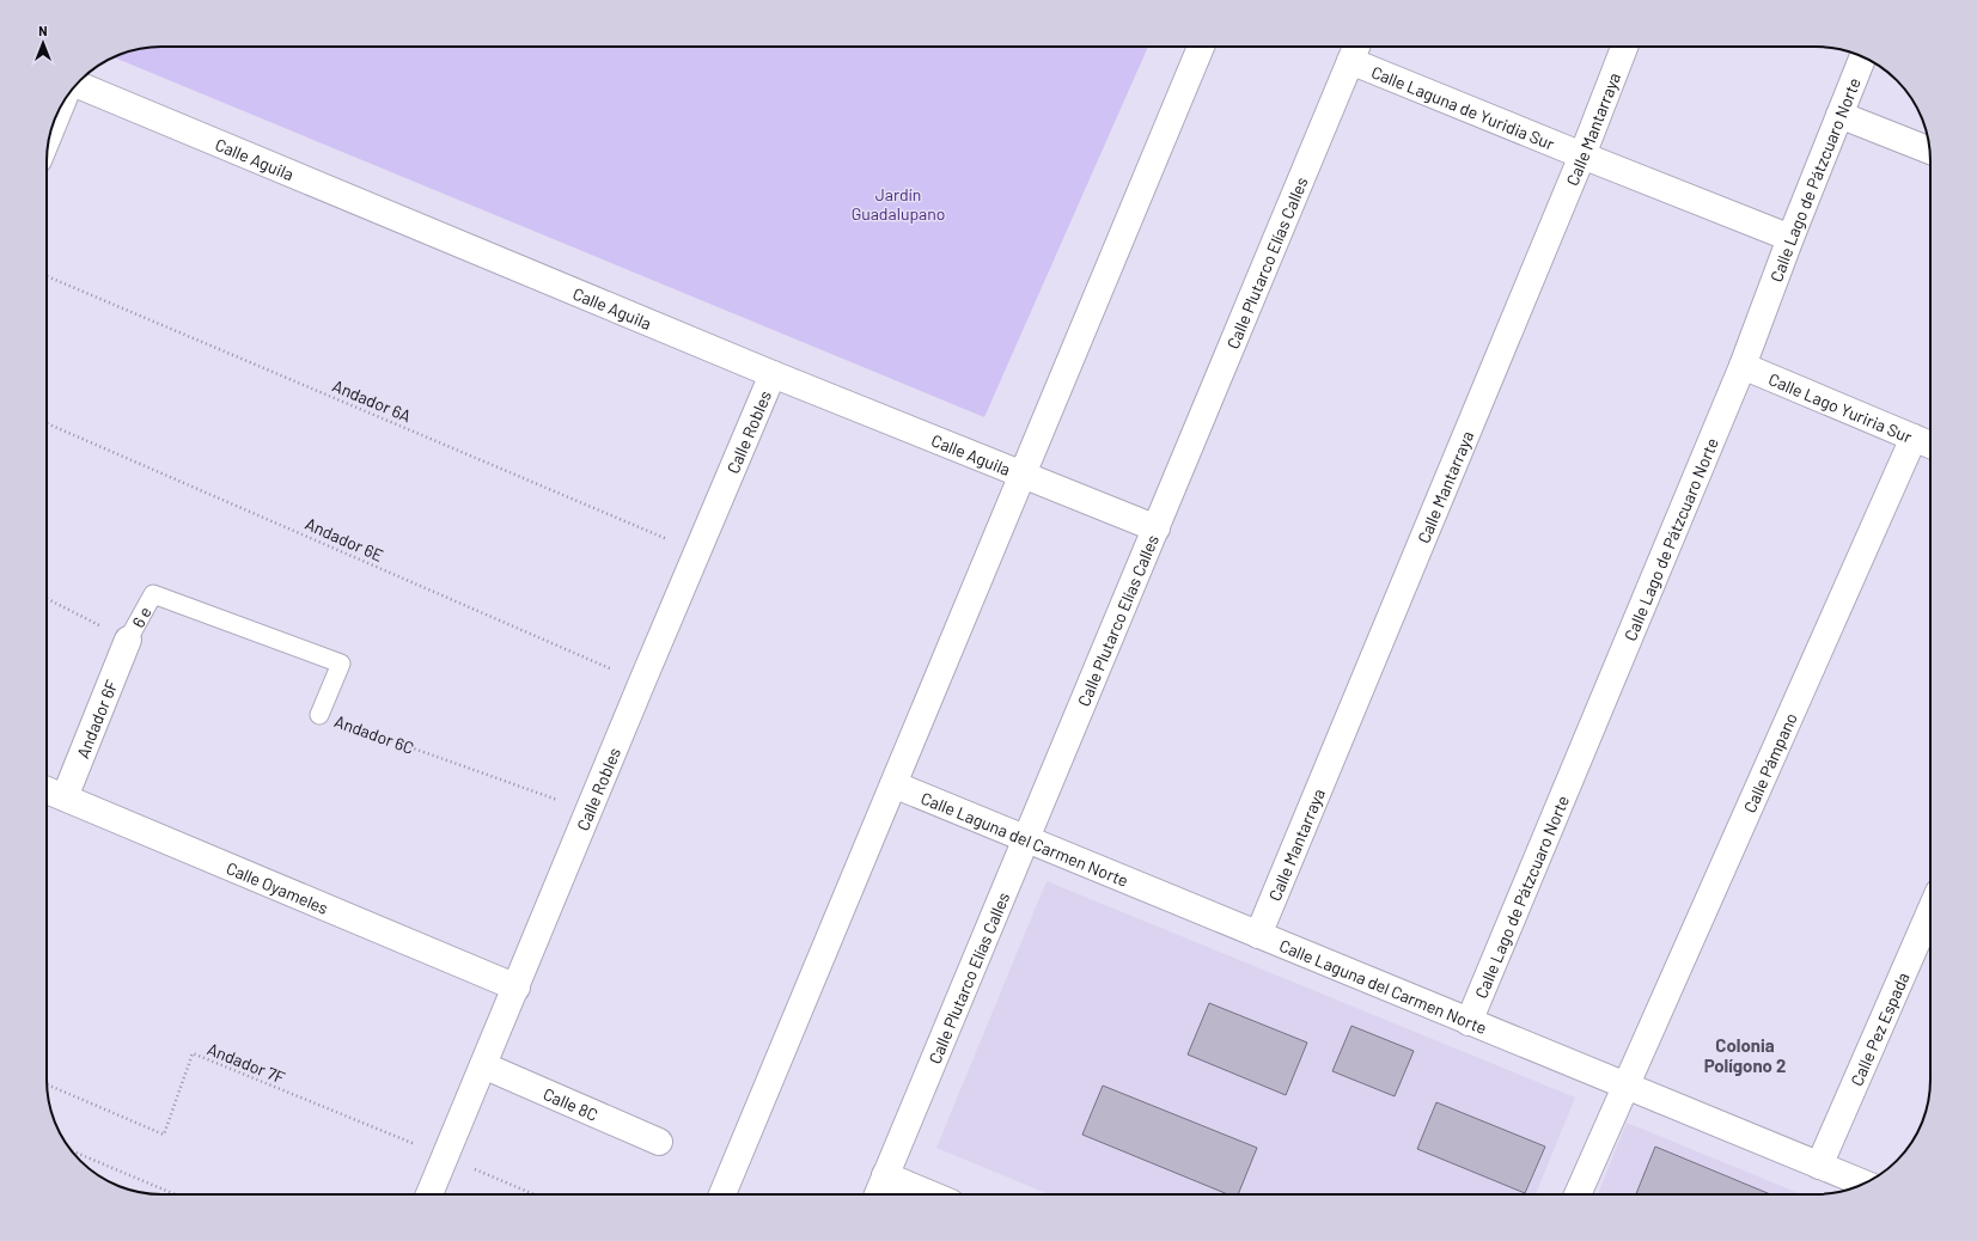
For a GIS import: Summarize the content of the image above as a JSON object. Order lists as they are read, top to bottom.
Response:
{
  "streets": {
    "street": [
      "Calle Laguna de Yuridia Sur",
      "Calle Mantarraya",
      "Calle Aguila",
      "Calle Lago de Pátzcuaro Norte",
      "Calle Plutarco Elías Calles",
      "Calle Lago Yuriria Sur",
      "Calle Robles",
      "Andador 6F",
      "Calle Pámpano",
      "Calle Laguna del Carmen Norte",
      "Calle Oyameles",
      "Calle Pez Espada",
      "Calle 8C"
    ],
    "lane": ["6 e", "Andador 6C"],
    "path": ["Andador 6A", "Andador 6E", "Andador 7F"]
  },
  "crossings": [
    ["Calle Laguna de Yuridia Sur", "Calle Mantarraya"],
    ["Calle Laguna de Yuridia Sur", "Calle Lago de Pátzcuaro Norte"],
    ["Calle Laguna de Yuridia Sur", "Calle Plutarco Elías Calles"],
    ["Calle Mantarraya", "Calle Laguna del Carmen Norte"],
    ["Calle Aguila", "Calle Plutarco Elías Calles"],
    ["Calle Aguila", "Calle Robles"],
    ["Calle Lago de Pátzcuaro Norte", "Calle Lago Yuriria Sur"],
    ["Calle Lago de Pátzcuaro Norte", "Calle Laguna del Carmen Norte"],
    ["Calle Plutarco Elías Calles", "Calle Laguna del Carmen Norte"],
    ["Andador 6A", "Calle Robles"],
    ["Calle Lago Yuriria Sur", "Calle Pámpano"],
    ["Calle Robles", "Andador 6E"],
    ["Calle Robles", "Andador 6C"],
    ["Calle Robles", "Calle Oyameles"],
    ["Calle Robles", "Andador 7F"],
    ["Calle Robles", "Calle 8C"],
    ["6 e", "Andador 6F"],
    ["6 e", "Andador 6C"],
    ["Andador 6F", "Calle Oyameles"],
    ["Calle Pámpano", "Calle Laguna del Carmen Norte"],
    ["Calle Laguna del Carmen Norte", "Calle Pez Espada"]
  ],
  "districts": ["Colonia Polígono 2"],
  "parks": ["Jardín Guadalupano"],
  "north": "top"
}
